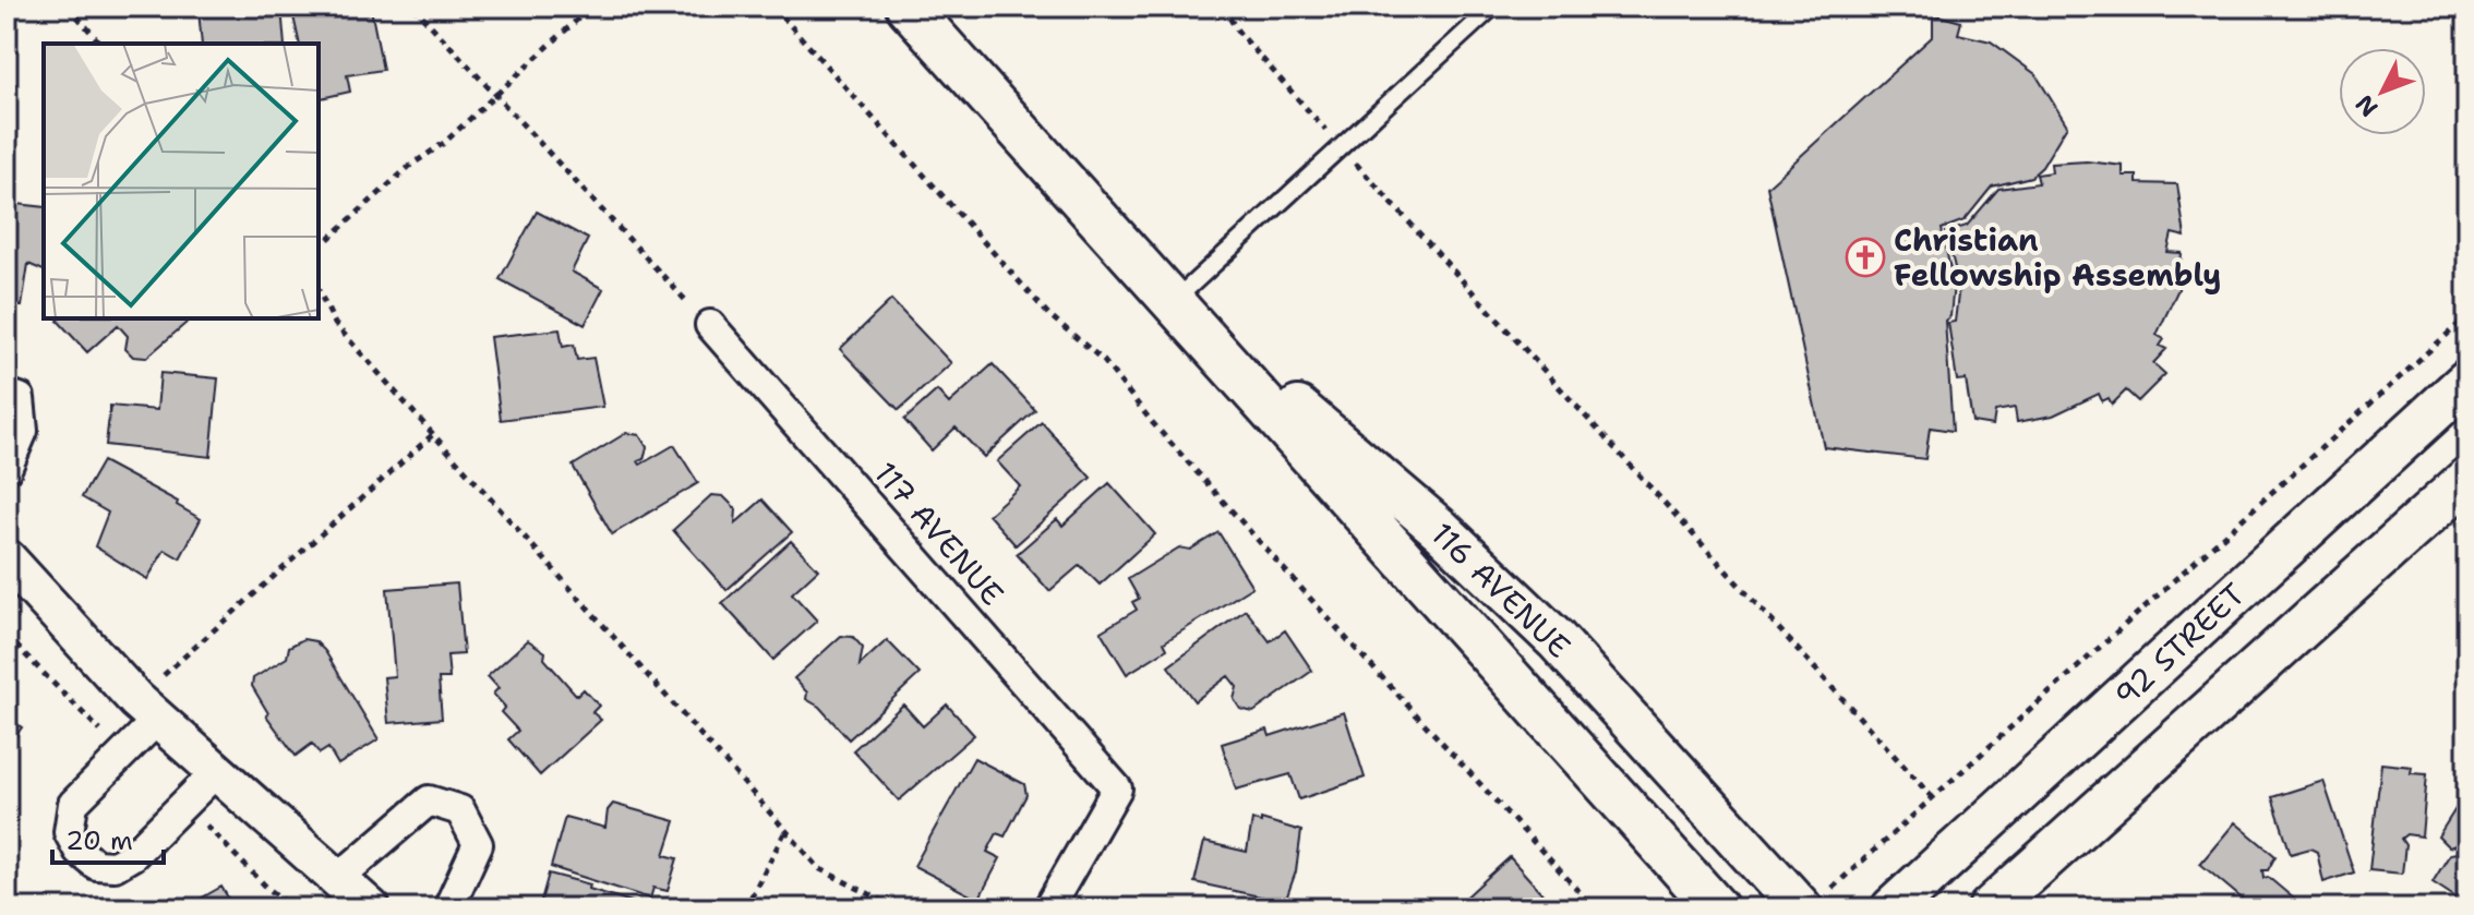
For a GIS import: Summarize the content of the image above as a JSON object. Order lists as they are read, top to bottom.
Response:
{
  "streets": {
    "main road": ["116 AVENUE", "92 STREET"],
    "street": ["117 AVENUE"]
  },
  "places": {
    "church": ["Christian Fellowship Assembly"]
  },
  "scale_bar": "20 m",
  "north": "bottom left"
}
